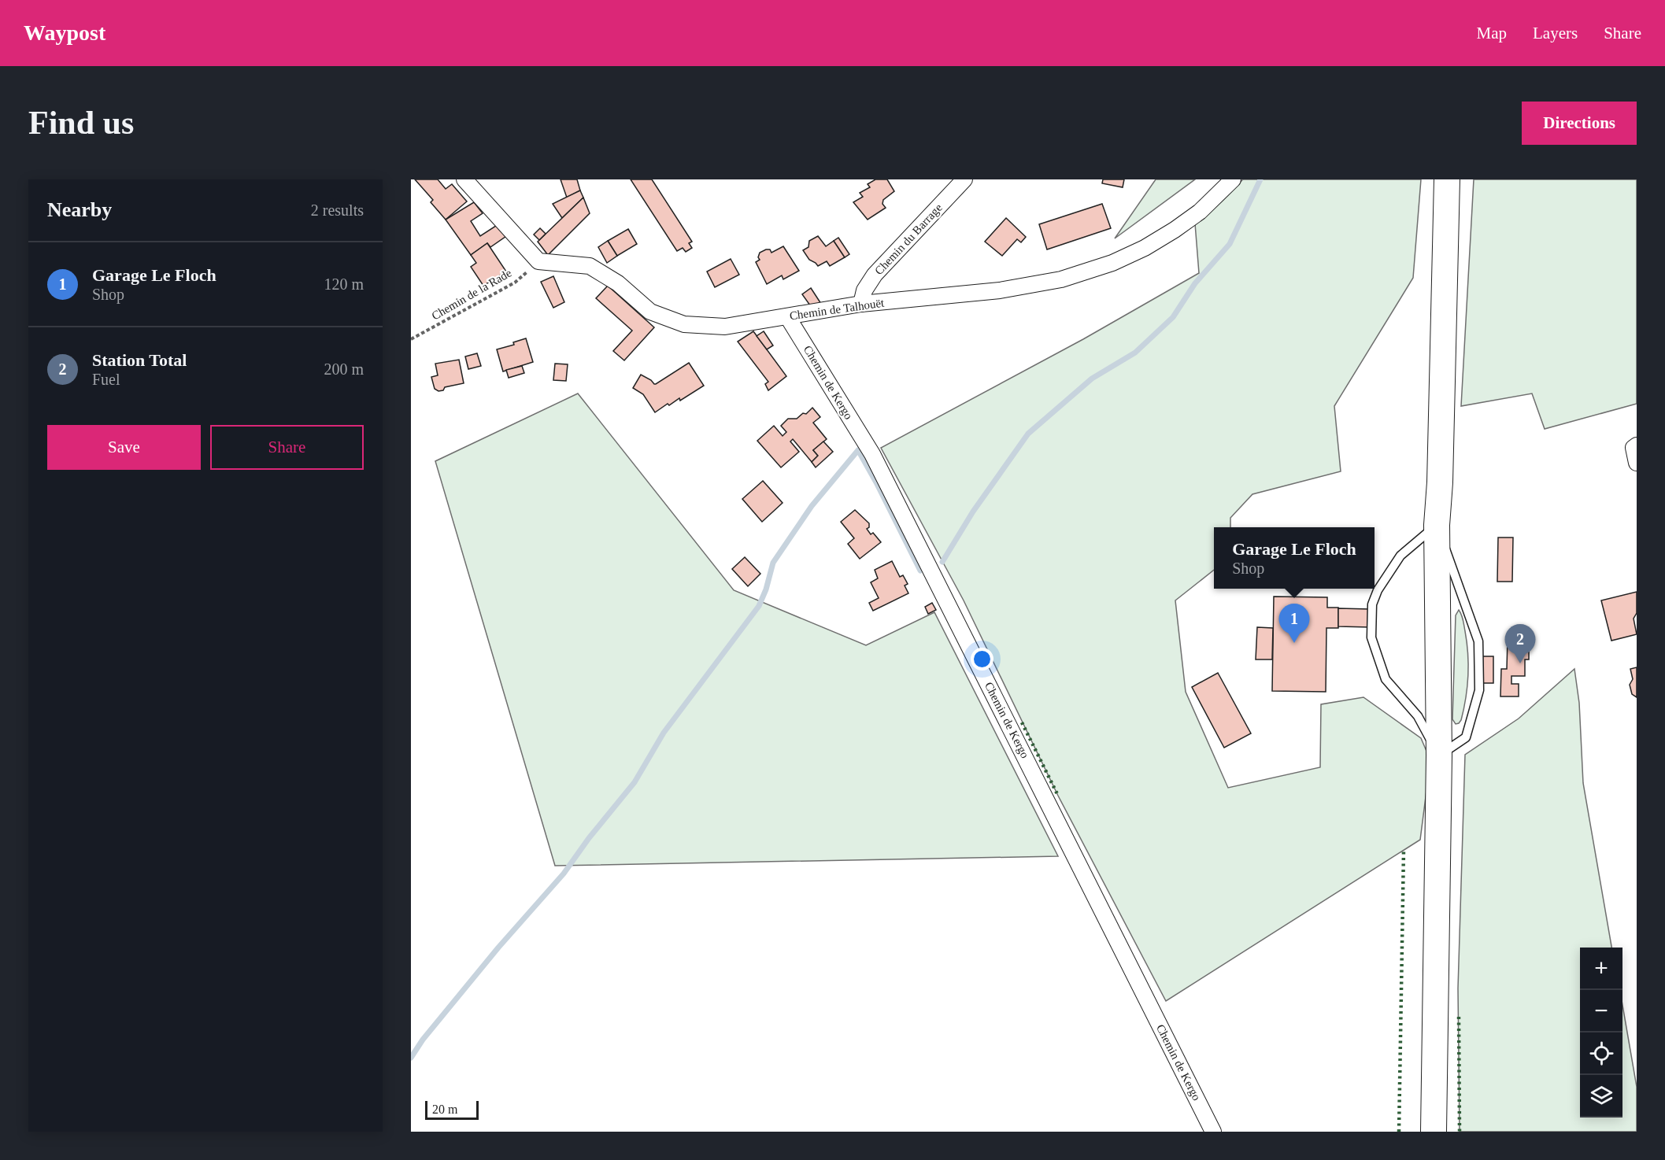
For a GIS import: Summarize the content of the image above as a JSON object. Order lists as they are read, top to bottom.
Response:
{
  "streets": {
    "street": ["Chemin du Barrage", "Chemin de Talhouët", "Chemin de Kergo"],
    "path": ["Chemin de la Rade"]
  },
  "crossings": [
    ["Chemin du Barrage", "Chemin de Talhouët"],
    ["Chemin de la Rade", "Chemin de Talhouët"],
    ["Chemin de Talhouët", "Chemin de Kergo"]
  ],
  "scale_bar": "20 m",
  "page": {
    "header": "Waypost",
    "nav": ["Map", "Layers", "Share"],
    "buttons": [
      "Directions",
      ["Save", "Share"]
    ],
    "title": "Find us",
    "heading": ["Nearby", "2 results"],
    "list": [
      {
        "mark": "1",
        "name": "Garage Le Floch",
        "note": "Shop",
        "value": "120 m"
      },
      {
        "mark": "2",
        "name": "Station Total",
        "note": "Fuel",
        "value": "200 m"
      }
    ],
    "popup": ["Garage Le Floch", "Shop"],
    "pins": ["1", "2"],
    "map_buttons": ["+", "−"],
    "scale": "20 m"
  }
}
